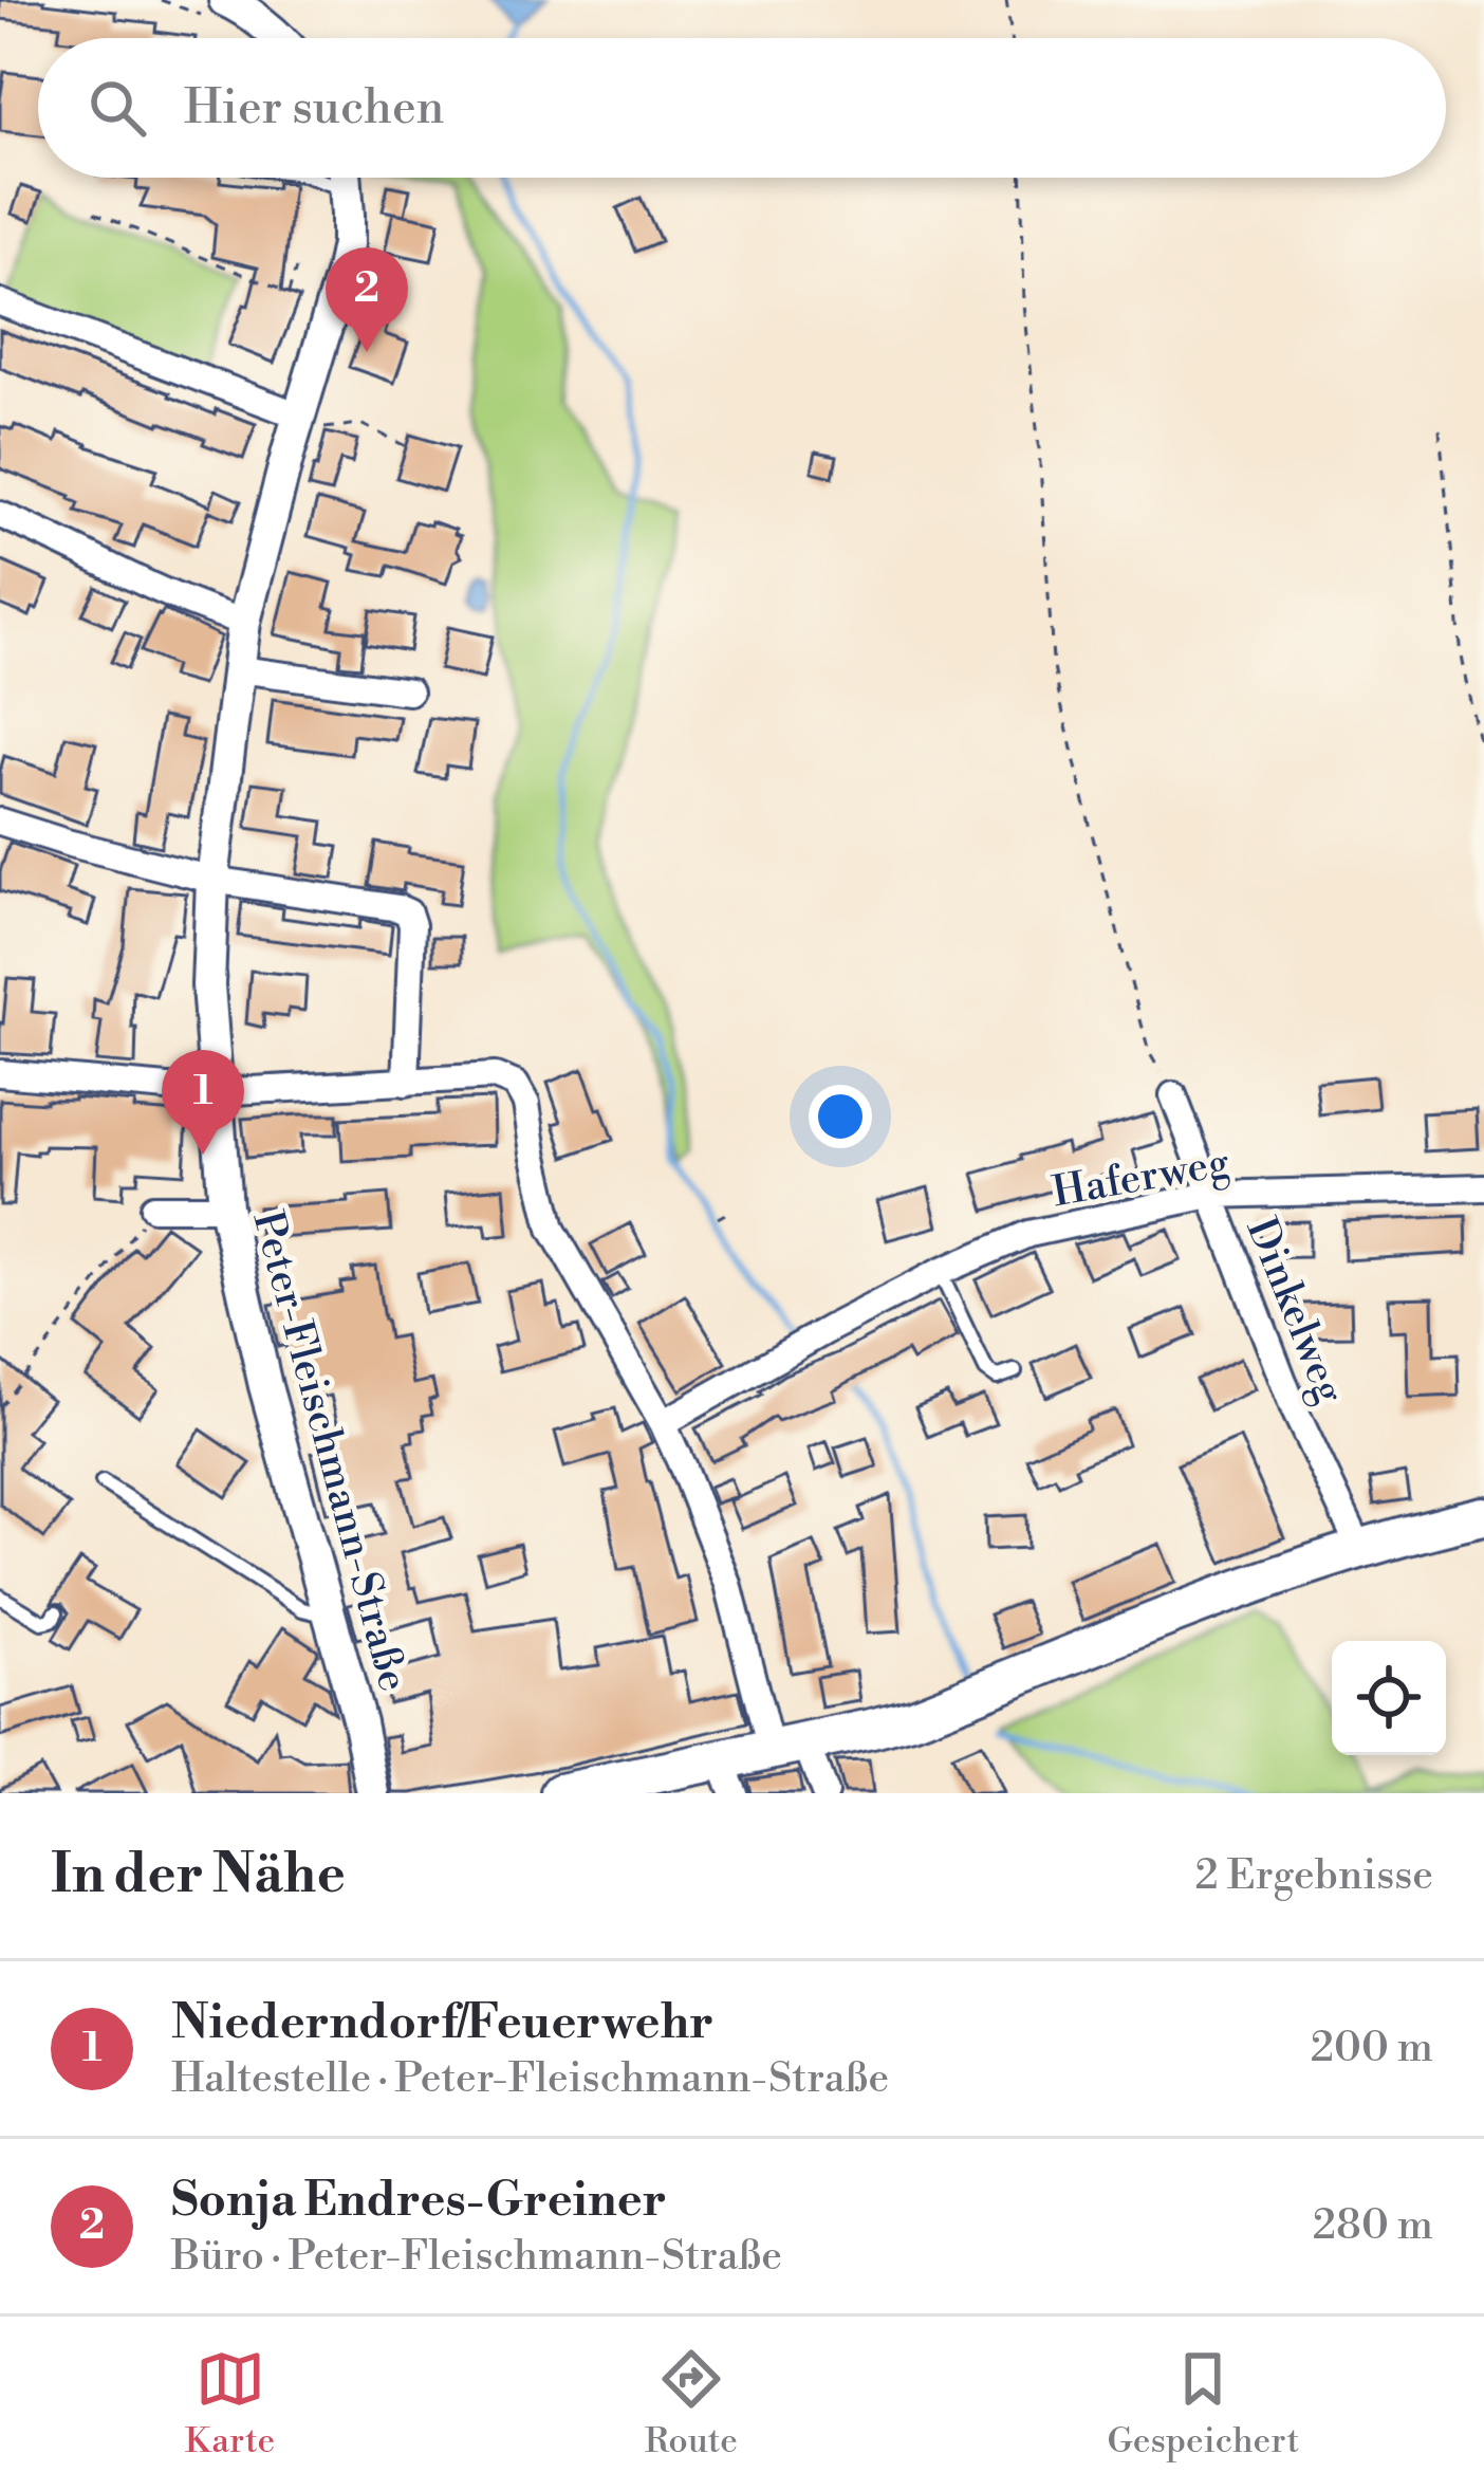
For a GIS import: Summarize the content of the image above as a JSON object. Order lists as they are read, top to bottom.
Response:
{
  "streets": {
    "street": ["Haferweg", "Dinkelweg", "Peter-Fleischmann-Straße"]
  },
  "crossings": [
    ["Haferweg", "Dinkelweg"]
  ],
  "page": {
    "search": "Hier suchen",
    "pins": ["2", "1"],
    "heading": ["In der Nähe", "2 Ergebnisse"],
    "list": [
      {
        "mark": "1",
        "name": "Niederndorf/Feuerwehr",
        "note": "Haltestelle · Peter-Fleischmann-Straße",
        "value": "200 m"
      },
      {
        "mark": "2",
        "name": "Sonja Endres-Greiner",
        "note": "Büro · Peter-Fleischmann-Straße",
        "value": "280 m"
      }
    ],
    "nav": ["Karte", "Route", "Gespeichert"]
  }
}
